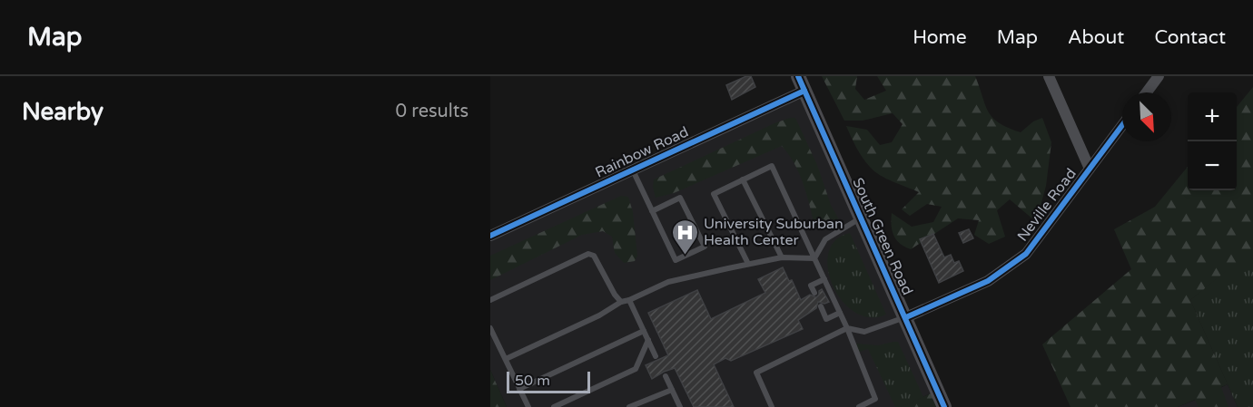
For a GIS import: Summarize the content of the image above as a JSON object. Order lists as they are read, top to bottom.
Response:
{
  "streets": {
    "main road": ["South Green Road"],
    "street": ["Rainbow Road", "Neville Road"]
  },
  "crossings": [
    ["Rainbow Road", "South Green Road"],
    ["Neville Road", "South Green Road"]
  ],
  "places": {
    "hospital": ["University Suburban Health Center"]
  },
  "scale_bar": "50 m",
  "north": "bottom right",
  "page": {
    "header": "Map",
    "nav": [
      "Home",
      "Map",
      "About",
      "Contact"
    ],
    "heading": ["Nearby", "0 results"],
    "map_buttons": ["+", "−"],
    "scale": "50 m"
  }
}
